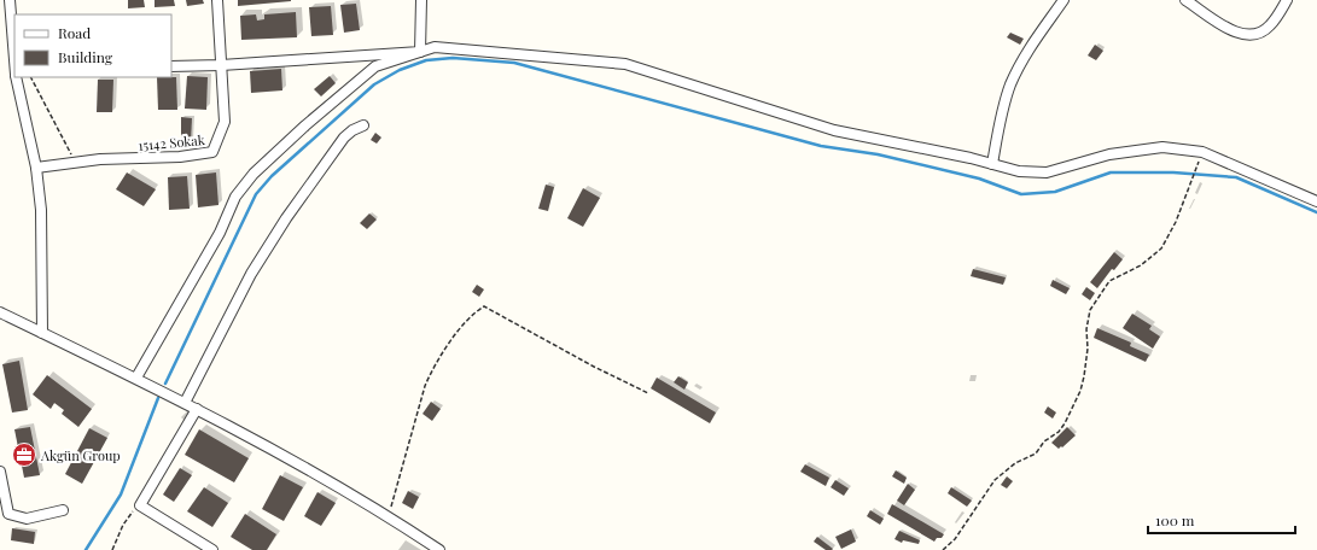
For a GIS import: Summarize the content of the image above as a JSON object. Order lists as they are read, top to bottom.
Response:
{
  "streets": {
    "street": ["15142 Sokak"]
  },
  "places": {
    "office": ["Akgün Group"]
  },
  "legend": ["Road", "Building"],
  "scale_bar": "100 m"
}
